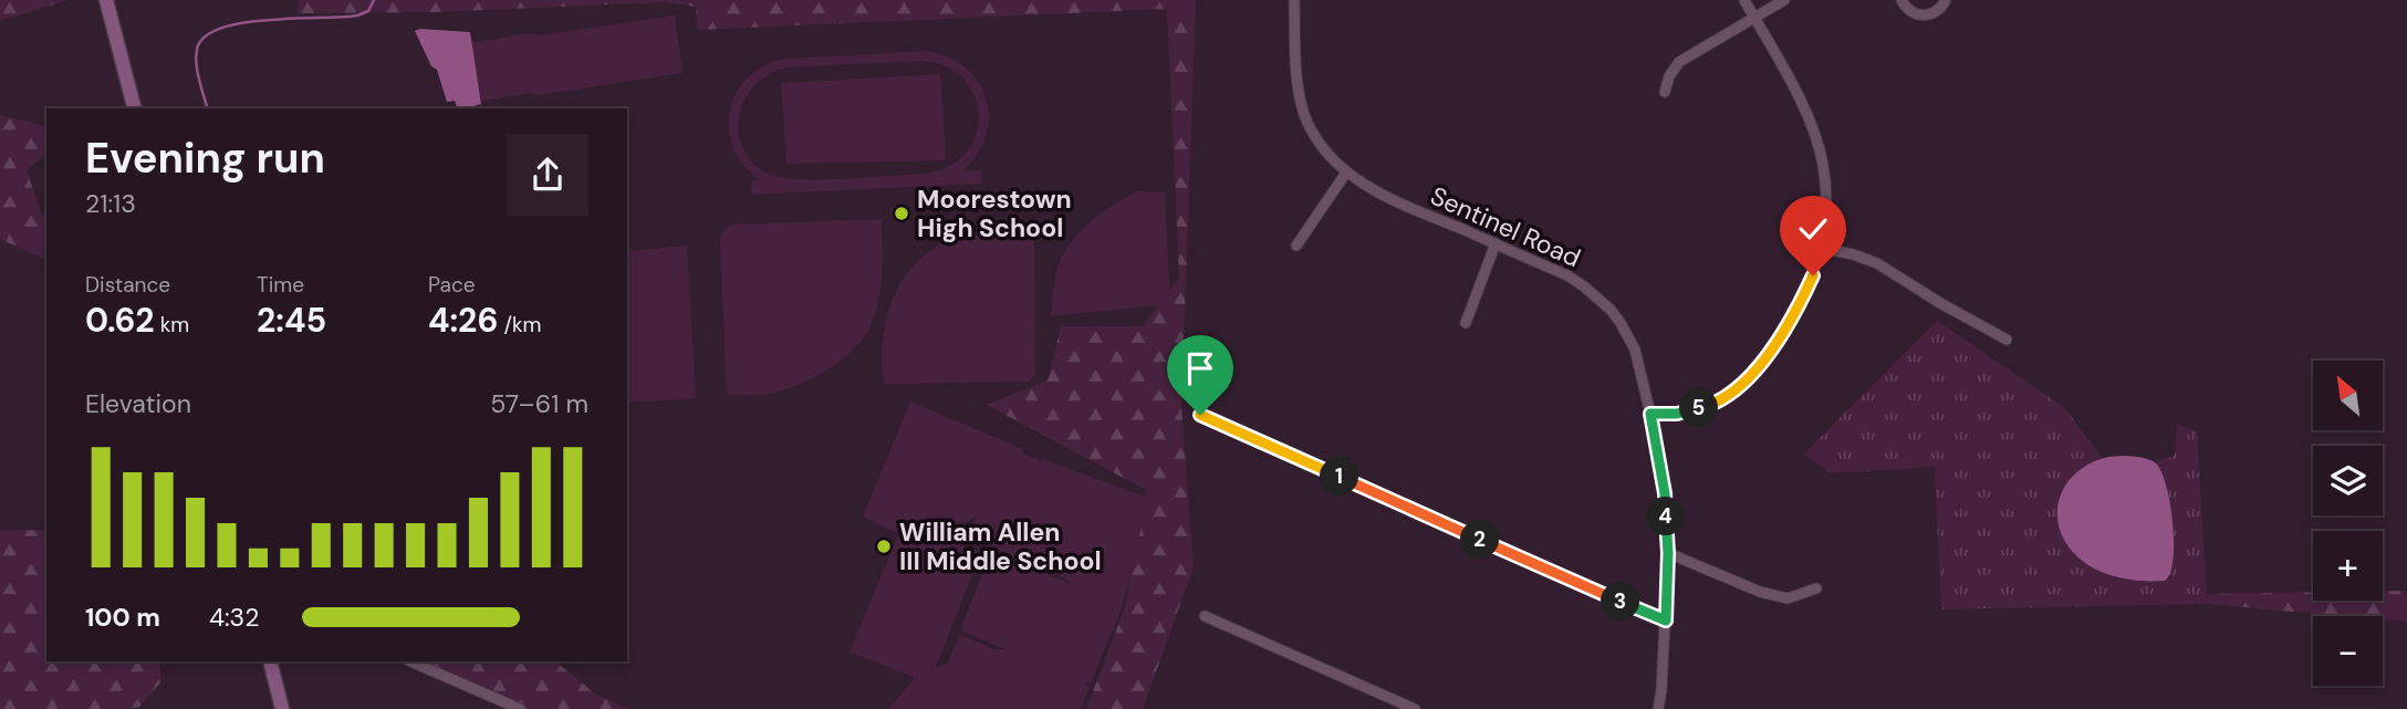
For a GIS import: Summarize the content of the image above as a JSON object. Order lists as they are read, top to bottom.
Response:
{
  "streets": {
    "street": ["Sentinel Road"]
  },
  "places": ["Moorestown High School", "William Allen III Middle School"],
  "north": "top left",
  "page": {
    "heading": ["Evening run", "21:13"],
    "stats": [
      ["Distance", "0.62 km"],
      ["Time", "2:45"],
      ["Pace", "4:26 /km"]
    ],
    "map_buttons": ["+", "−"],
    "chart": ["Elevation", "57–61 m"],
    "pins": [
      "5",
      "1",
      "4",
      "2",
      "3"
    ],
    "list": [
      {
        "name": "100 m",
        "note": "4:32"
      }
    ]
  }
}
